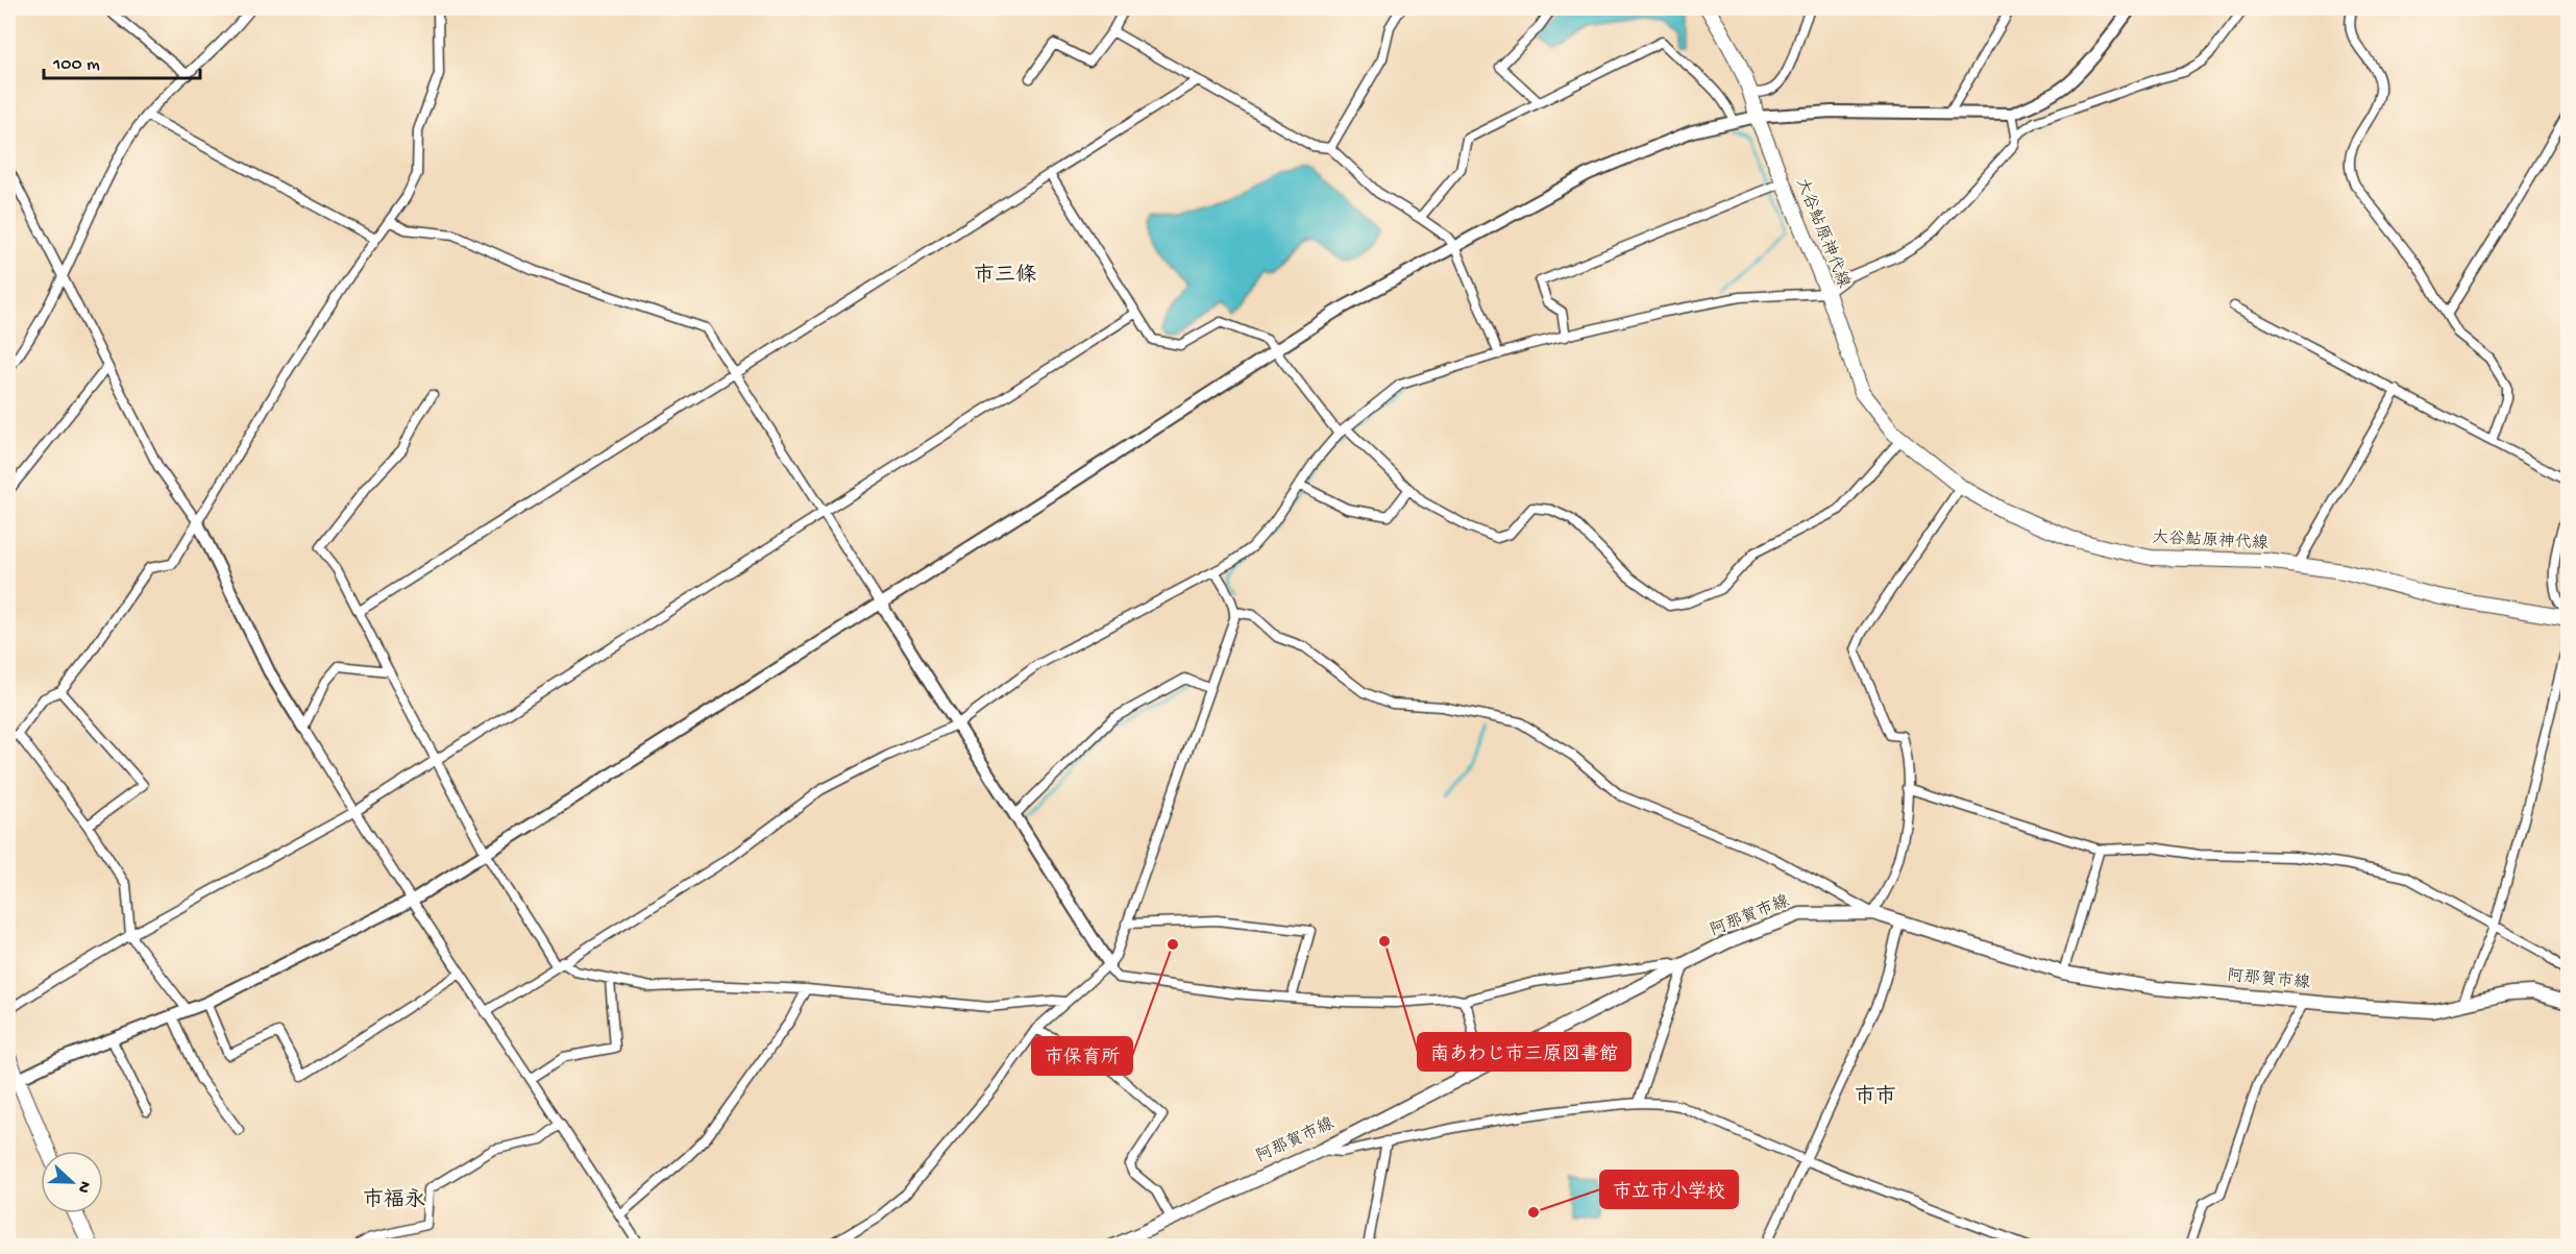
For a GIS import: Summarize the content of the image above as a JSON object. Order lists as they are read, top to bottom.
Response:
{
  "streets": {
    "main road": ["大谷鮎原神代線", "阿那賀市線"]
  },
  "districts": ["市三條", "市市", "市福永"],
  "places": ["南あわじ市三原図書館", "市保育所", "市立市小学校"],
  "scale_bar": "100 m",
  "north": "right"
}
